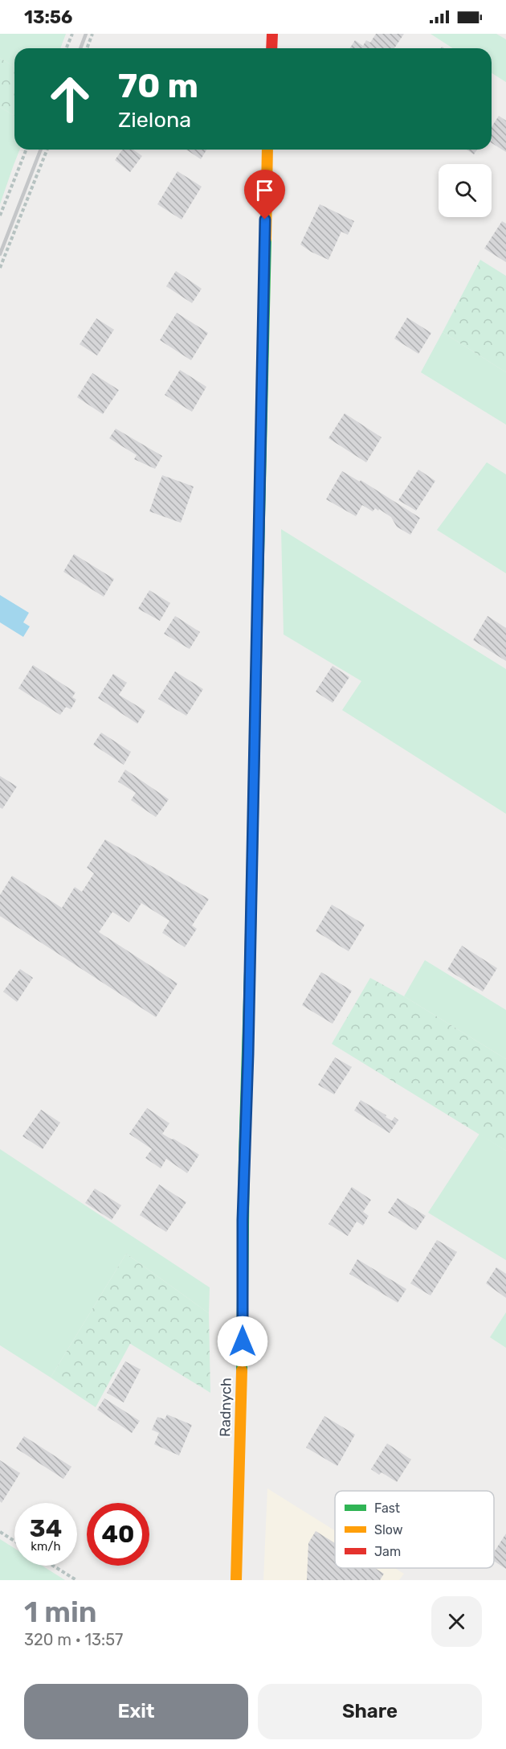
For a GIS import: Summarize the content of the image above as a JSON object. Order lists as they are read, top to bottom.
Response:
{
  "streets": {
    "street": ["Radnych"]
  },
  "legend": ["Fast", "Slow", "Jam"],
  "page": {
    "status": "13:56",
    "turn": ["70 m", "Zielona"],
    "speed": "34 km/h",
    "limit": "40",
    "heading": ["1 min", "320 m · 13:57"],
    "buttons": ["Exit", "Share"]
  }
}
